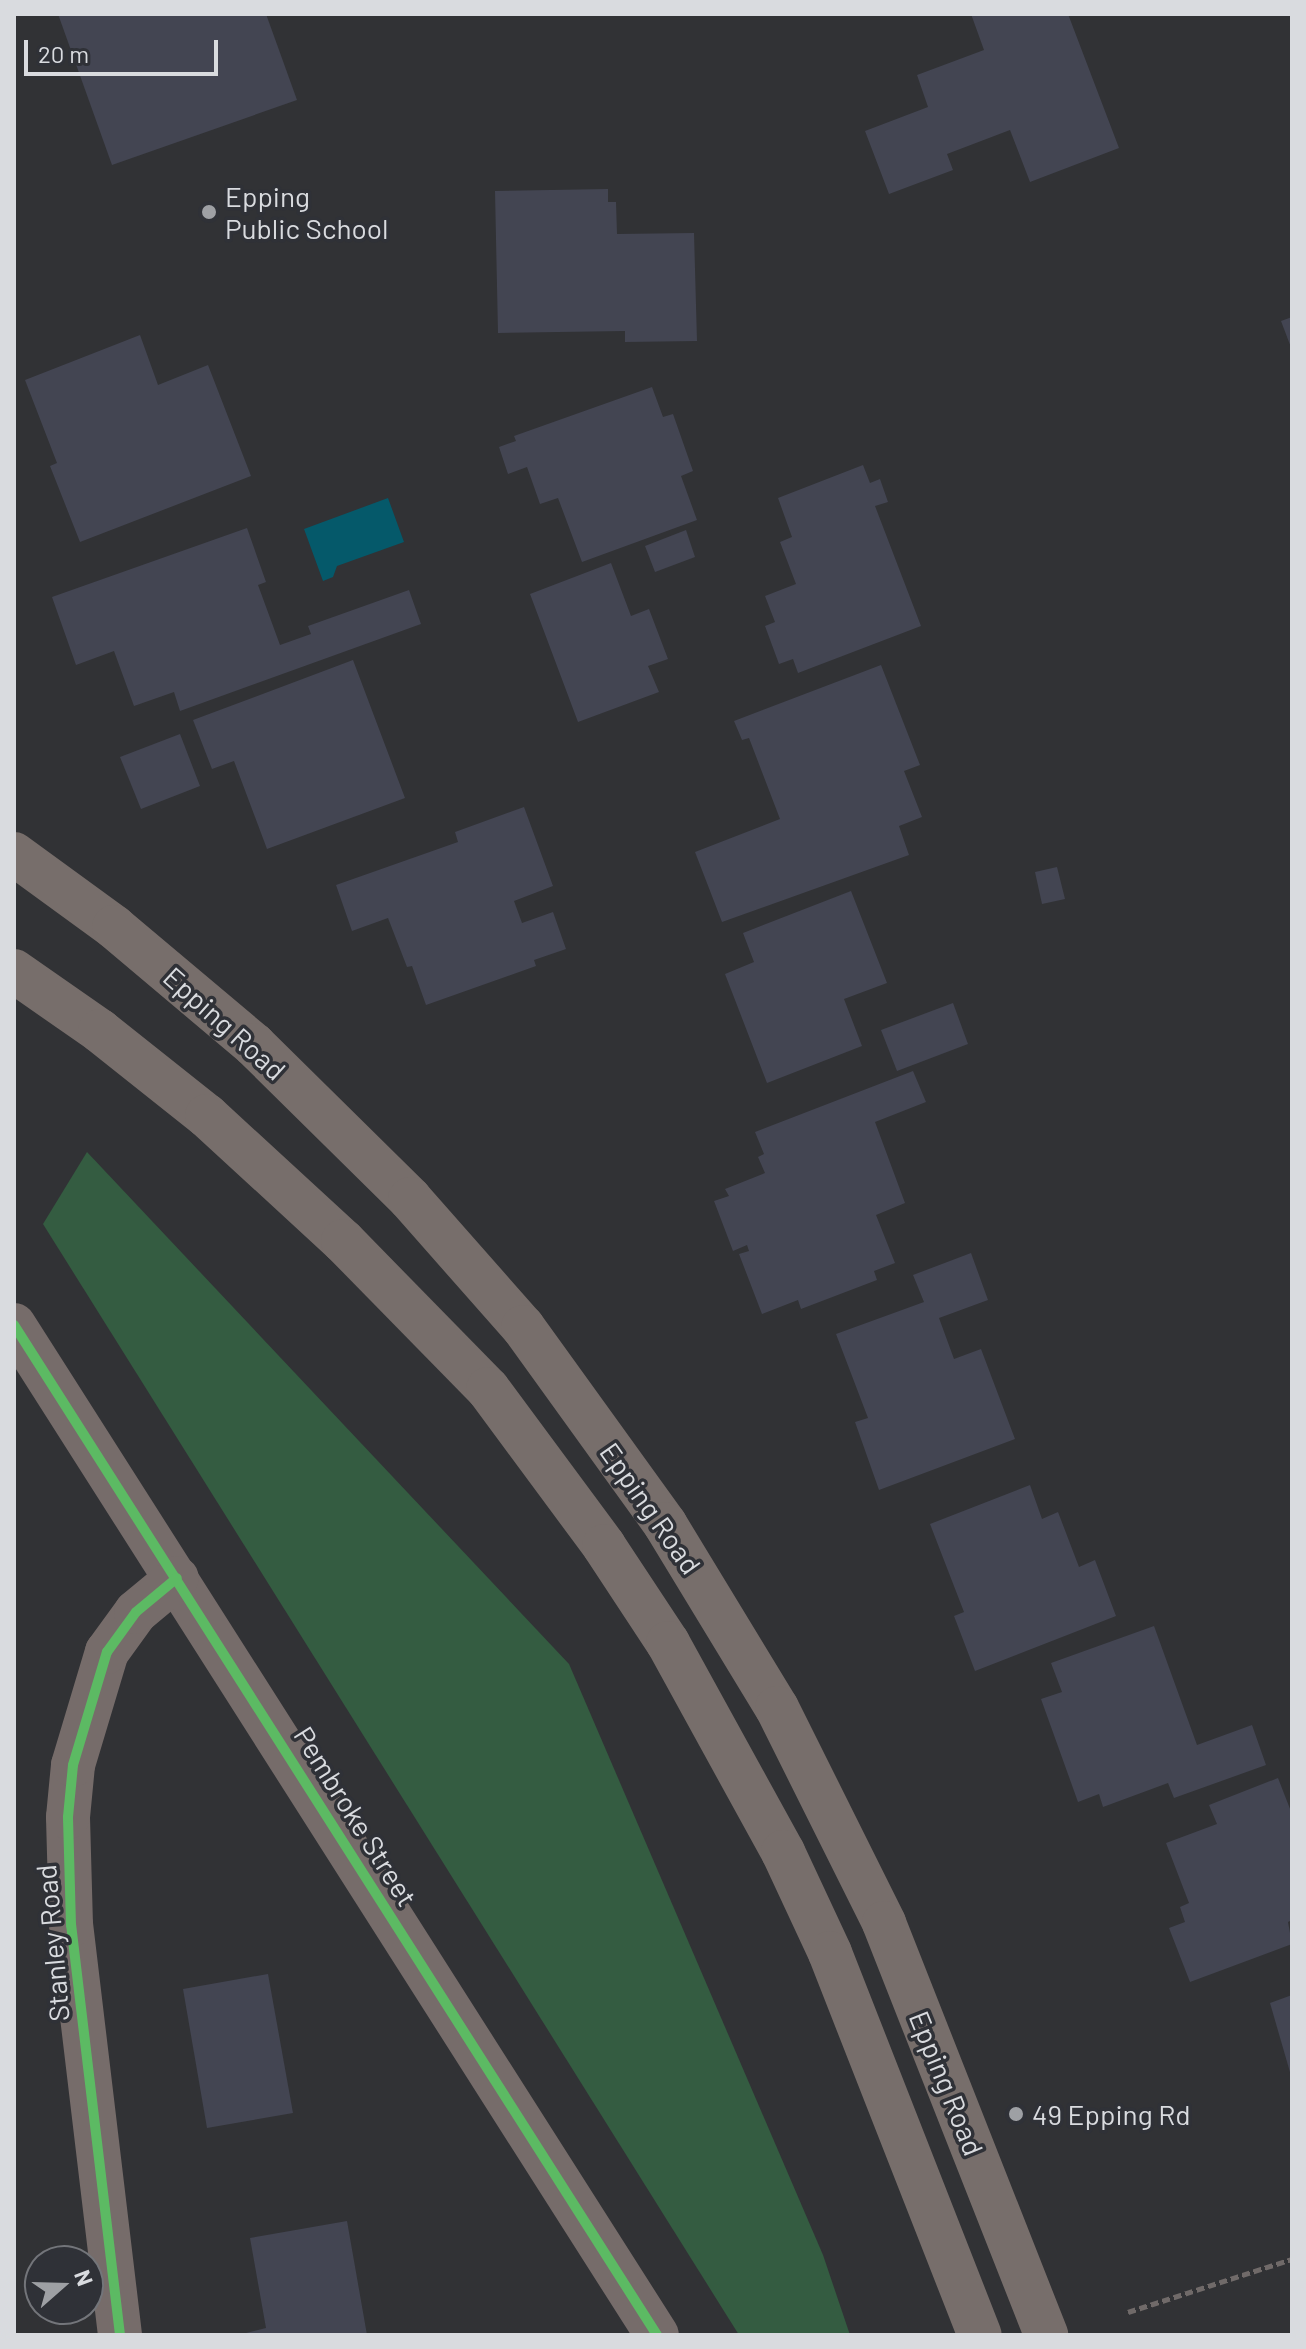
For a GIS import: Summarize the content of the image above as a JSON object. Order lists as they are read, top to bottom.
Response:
{
  "streets": {
    "main road": ["Epping Road"],
    "street": ["Pembroke Street", "Stanley Road"]
  },
  "crossings": [
    ["Pembroke Street", "Stanley Road"]
  ],
  "places": ["Epping Public School", "49 Epping Rd"],
  "scale_bar": "20 m",
  "north": "right"
}
